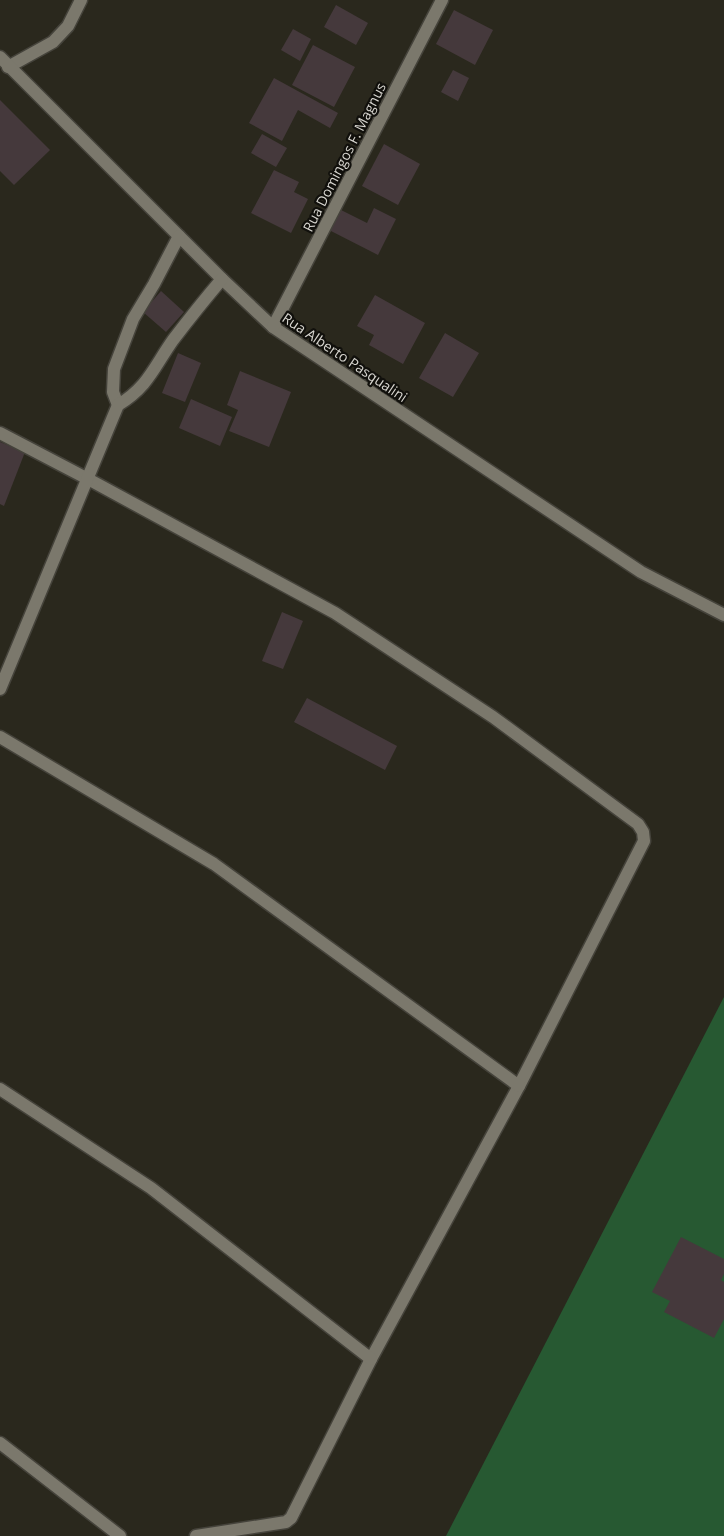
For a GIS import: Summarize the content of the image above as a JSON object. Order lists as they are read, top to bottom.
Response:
{
  "streets": {
    "street": ["Rua Domingos F. Magnus", "Rua Alberto Pasqualini"]
  },
  "crossings": [
    ["Rua Domingos F. Magnus", "Rua Alberto Pasqualini"]
  ]
}
